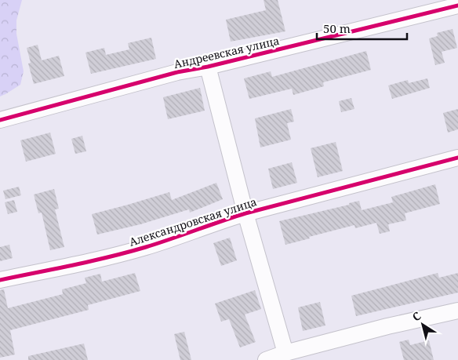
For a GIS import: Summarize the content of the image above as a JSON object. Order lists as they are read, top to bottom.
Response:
{
  "streets": {
    "street": ["Андреевская улица", "Александровская улица"]
  },
  "scale_bar": "50 m",
  "north": "top left"
}
